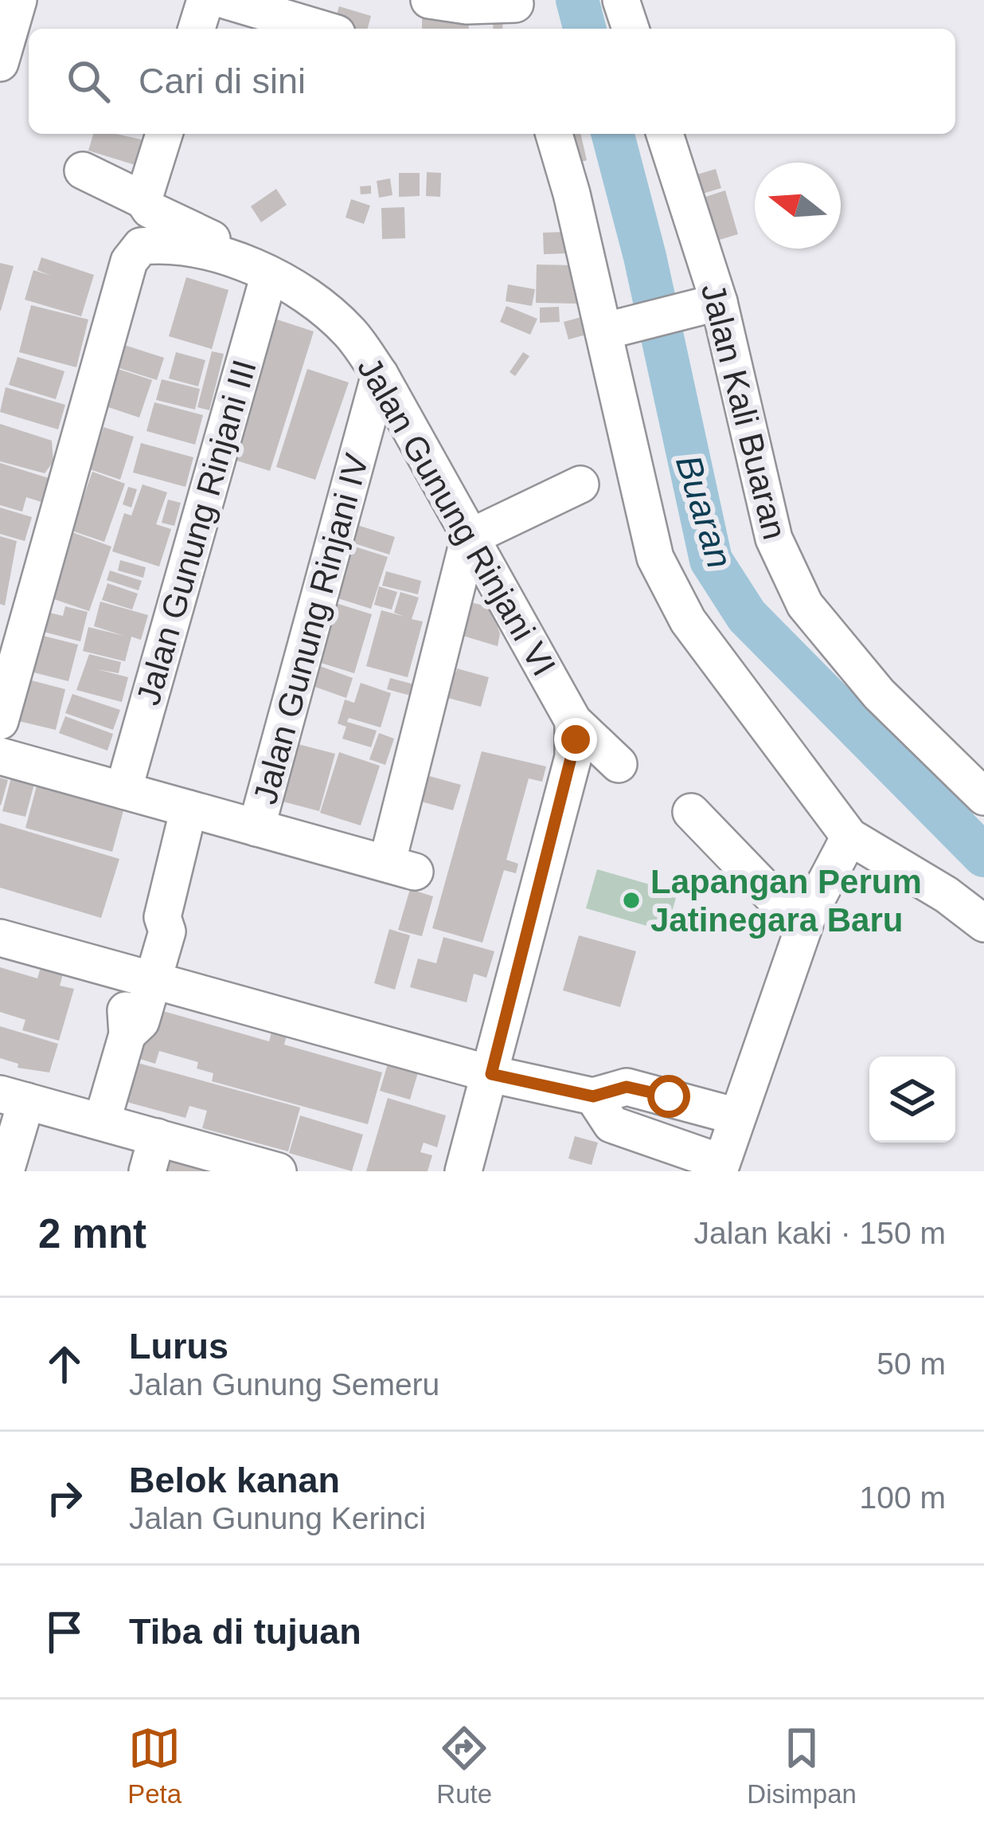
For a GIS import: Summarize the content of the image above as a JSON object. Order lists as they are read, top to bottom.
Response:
{
  "streets": {
    "street": [
      "Jalan Kali Buaran",
      "Jalan Gunung Rinjani VI",
      "Jalan Gunung Rinjani III",
      "Jalan Gunung Rinjani IV"
    ]
  },
  "crossings": [
    ["Jalan Gunung Rinjani VI", "Jalan Gunung Rinjani III"],
    ["Jalan Gunung Rinjani VI", "Jalan Gunung Rinjani IV"]
  ],
  "water": ["Buaran"],
  "places": ["Lapangan Perum Jatinegara Baru"],
  "north": "left",
  "page": {
    "search": "Cari di sini",
    "heading": ["2 mnt", "Jalan kaki · 150 m"],
    "list": [
      ["Lurus", "Jalan Gunung Semeru", "50 m"],
      ["Belok kanan", "Jalan Gunung Kerinci", "100 m"],
      "Tiba di tujuan"
    ],
    "nav": ["Peta", "Rute", "Disimpan"]
  }
}
